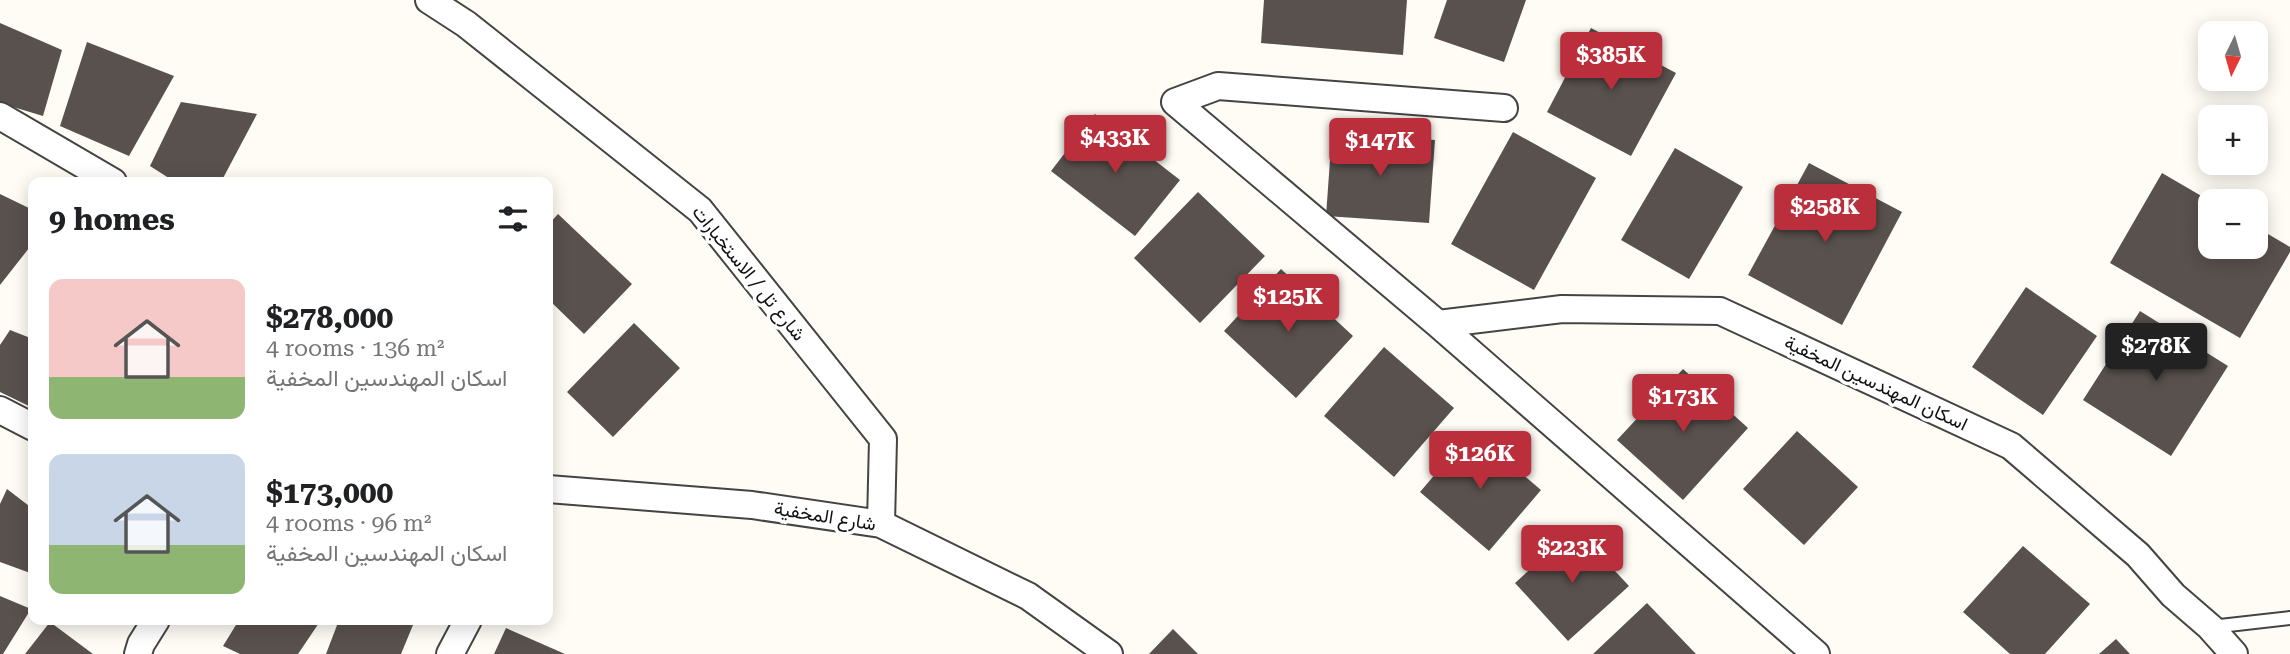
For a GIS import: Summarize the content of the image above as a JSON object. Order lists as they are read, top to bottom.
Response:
{
  "streets": {
    "street": ["شارع تل / الاستخبارات", "اسكان المهندسين المخفية", "شارع المخفية"]
  },
  "crossings": [
    ["شارع تل / الاستخبارات", "شارع المخفية"]
  ],
  "north": "bottom",
  "page": {
    "map_buttons": ["+", "−"],
    "price": [
      "$385K",
      "$433K",
      "$147K",
      "$258K",
      "$125K",
      "$278K",
      "$173K",
      "$126K",
      "$223K"
    ],
    "heading": "9 homes",
    "list": [
      {
        "name": "$278,000",
        "note": "4 rooms · 136 m² · اسكان المهندسين المخفية"
      },
      {
        "name": "$173,000",
        "note": "4 rooms · 96 m² · اسكان المهندسين المخفية"
      }
    ]
  }
}
